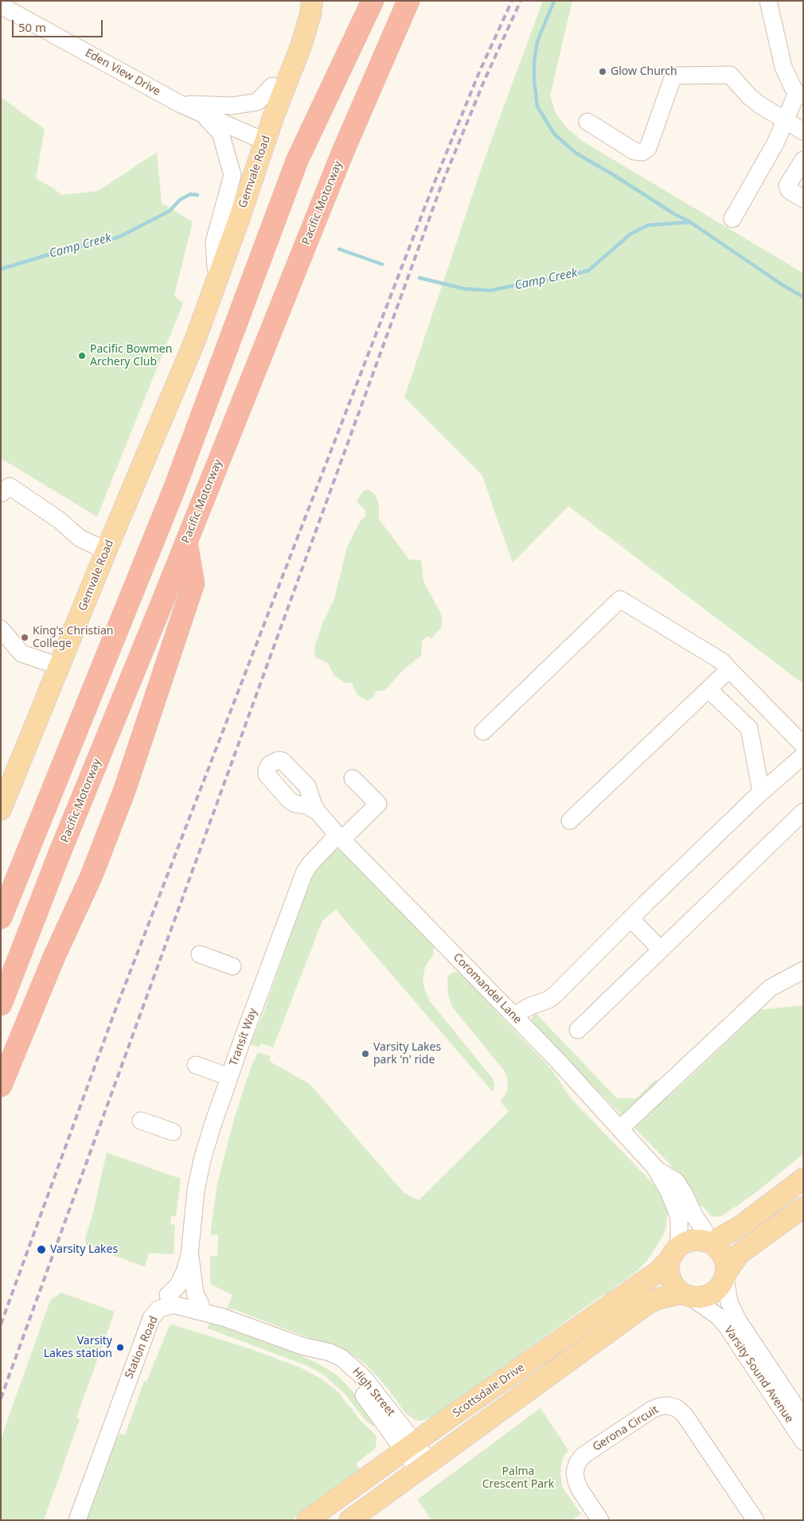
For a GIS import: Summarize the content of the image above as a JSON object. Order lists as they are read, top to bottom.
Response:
{
  "streets": {
    "highway": ["Pacific Motorway"],
    "main road": ["Gemvale Road", "Scottsdale Drive"],
    "street": [
      "Eden View Drive",
      "Coromandel Lane",
      "Transit Way",
      "Station Road",
      "Varsity Sound Avenue",
      "High Street",
      "Gerona Circuit"
    ]
  },
  "crossings": [
    ["Eden View Drive", "Gemvale Road"],
    ["Coromandel Lane", "Transit Way"],
    ["Coromandel Lane", "Varsity Sound Avenue"],
    ["Coromandel Lane", "Scottsdale Drive"],
    ["Transit Way", "Station Road"],
    ["Station Road", "High Street"],
    ["Varsity Sound Avenue", "Scottsdale Drive"],
    ["Scottsdale Drive", "High Street"]
  ],
  "water": ["Camp Creek"],
  "parks": ["Palma Crescent Park"],
  "places": [
    "Glow Church",
    "Pacific Bowmen Archery Club",
    "King's Christian College",
    "Varsity Lakes park 'n' ride",
    "Varsity Lakes",
    "Varsity Lakes station"
  ],
  "scale_bar": "50 m"
}
